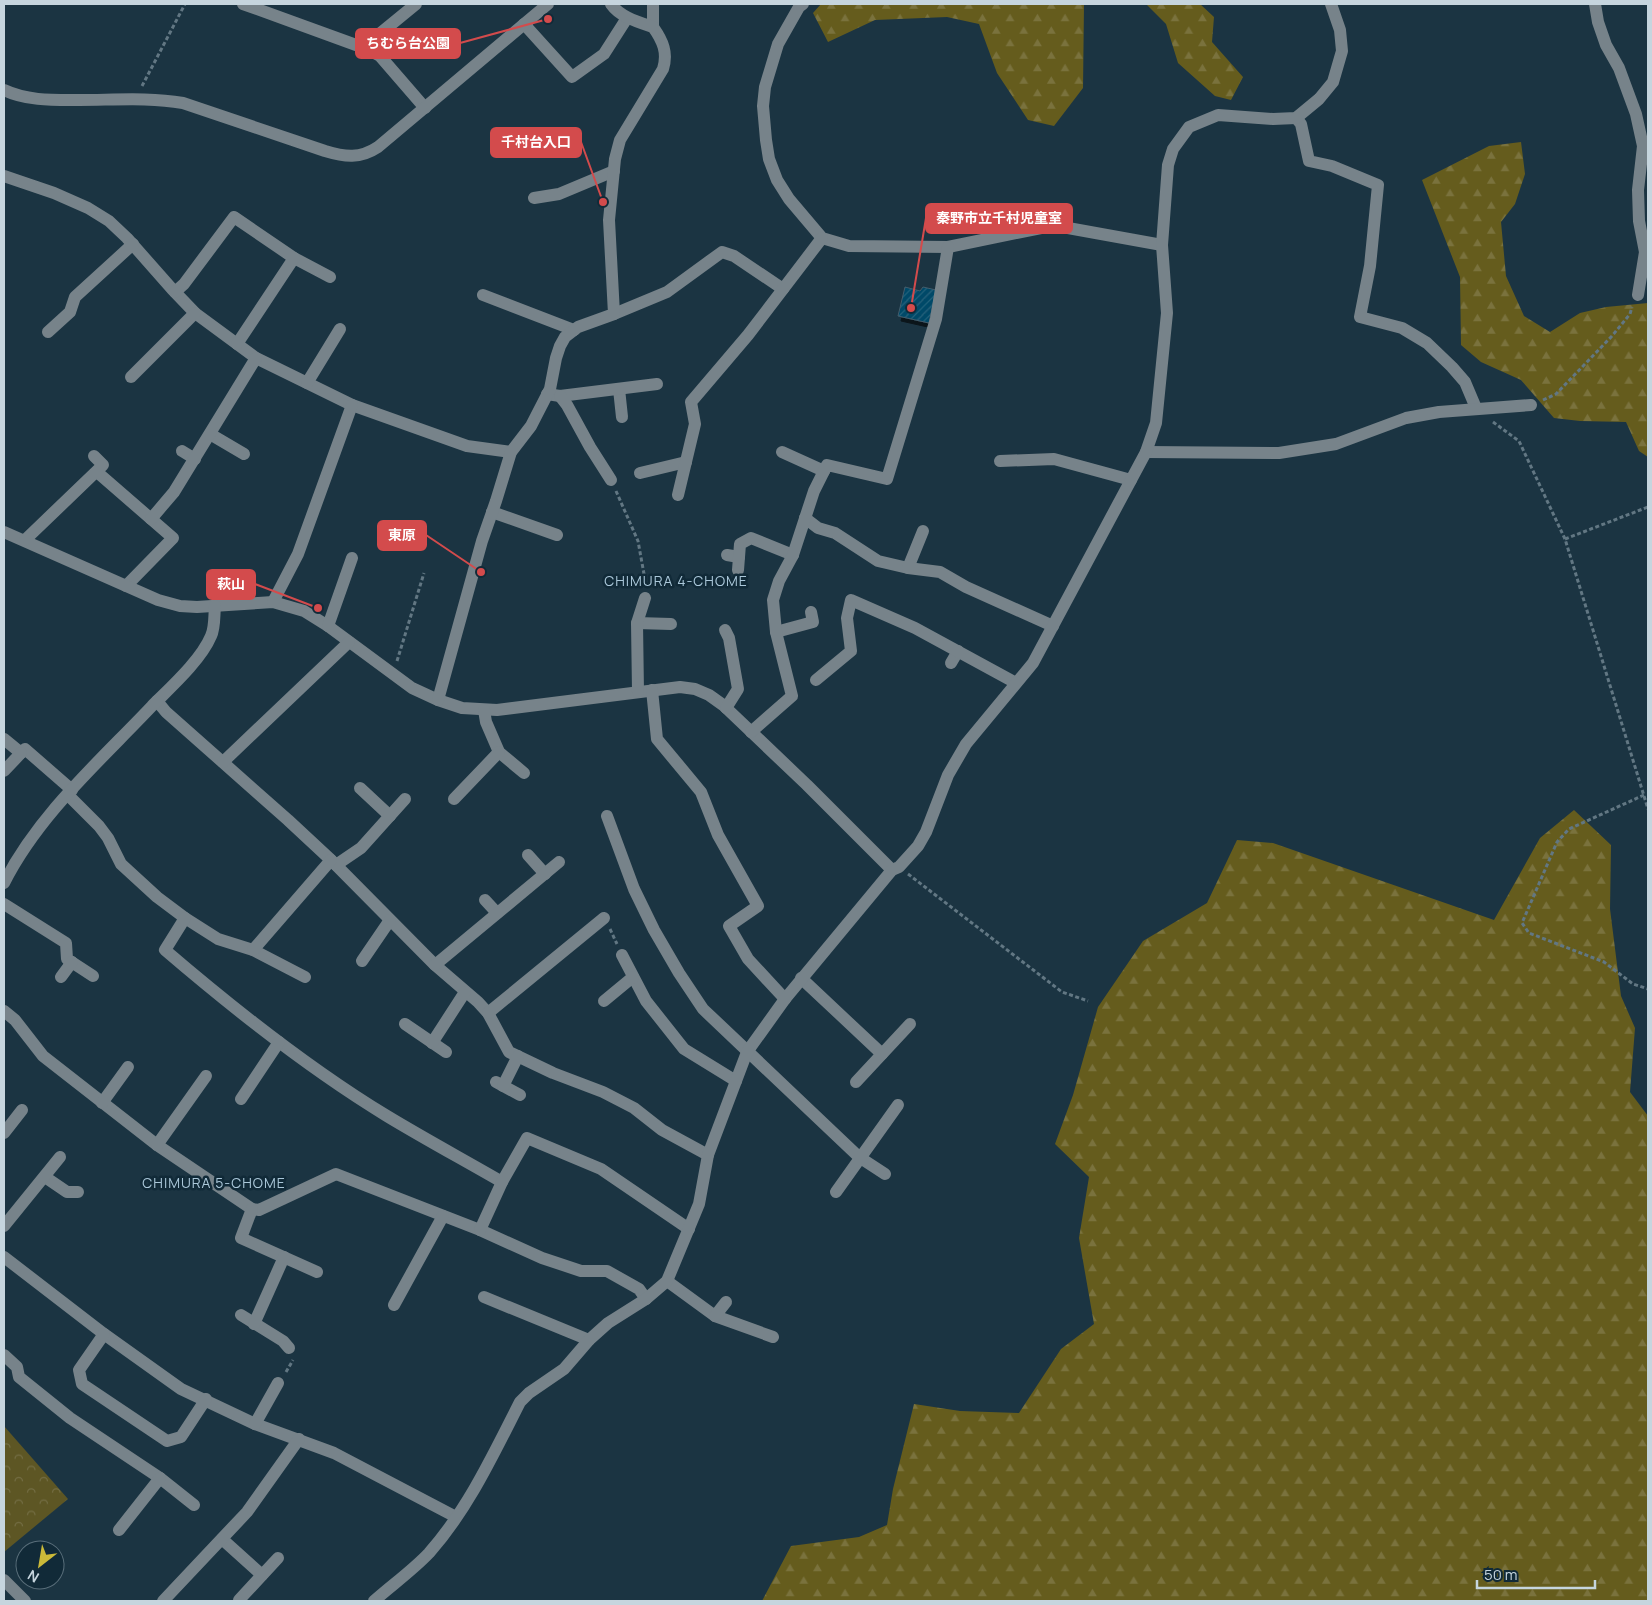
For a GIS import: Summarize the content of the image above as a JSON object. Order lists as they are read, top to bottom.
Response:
{
  "districts": ["CHIMURA 4-CHOME", "CHIMURA 5-CHOME"],
  "places": [
    "ちむら台公園",
    "千村台入口",
    "秦野市立千村児童室",
    "東原",
    "萩山"
  ],
  "scale_bar": "50 m",
  "north": "bottom left"
}
